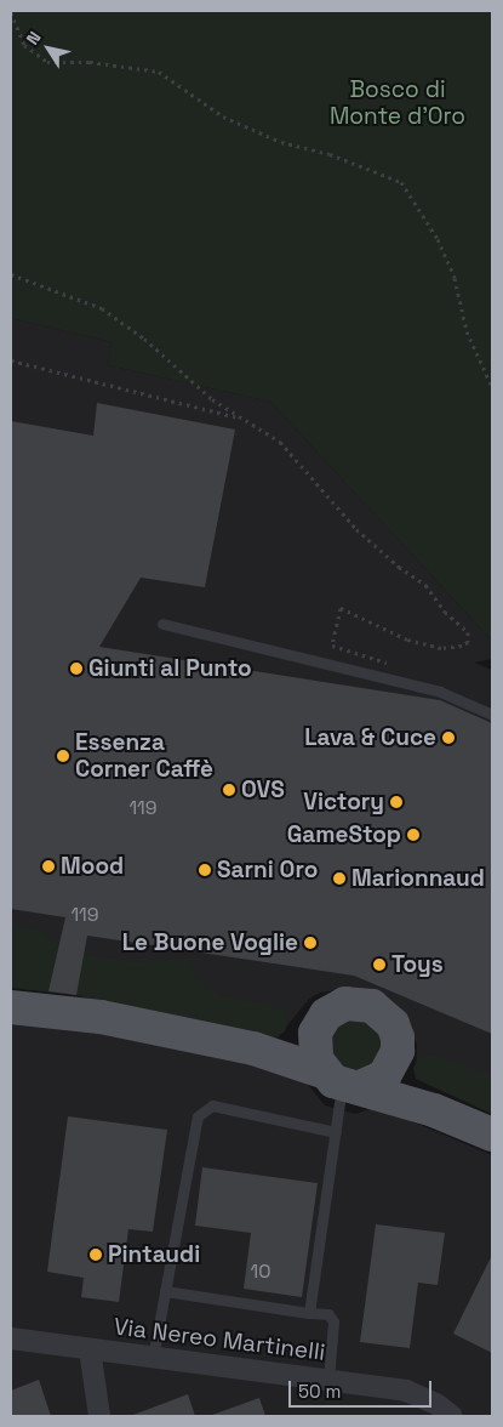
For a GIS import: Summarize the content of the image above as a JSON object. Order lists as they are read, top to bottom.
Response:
{
  "streets": {
    "street": ["Via Nereo Martinelli"]
  },
  "parks": ["Bosco di Monte d'Oro"],
  "places": [
    "Giunti al Punto",
    "Lava & Cuce",
    "Essenza Corner Caffè",
    "OVS",
    "Victory",
    "GameStop",
    "Mood",
    "Sarni Oro",
    "Marionnaud",
    "Le Buone Voglie",
    "Toys",
    "Pintaudi"
  ],
  "house_numbers": ["119", "119", "10"],
  "scale_bar": "50 m",
  "north": "top left"
}
